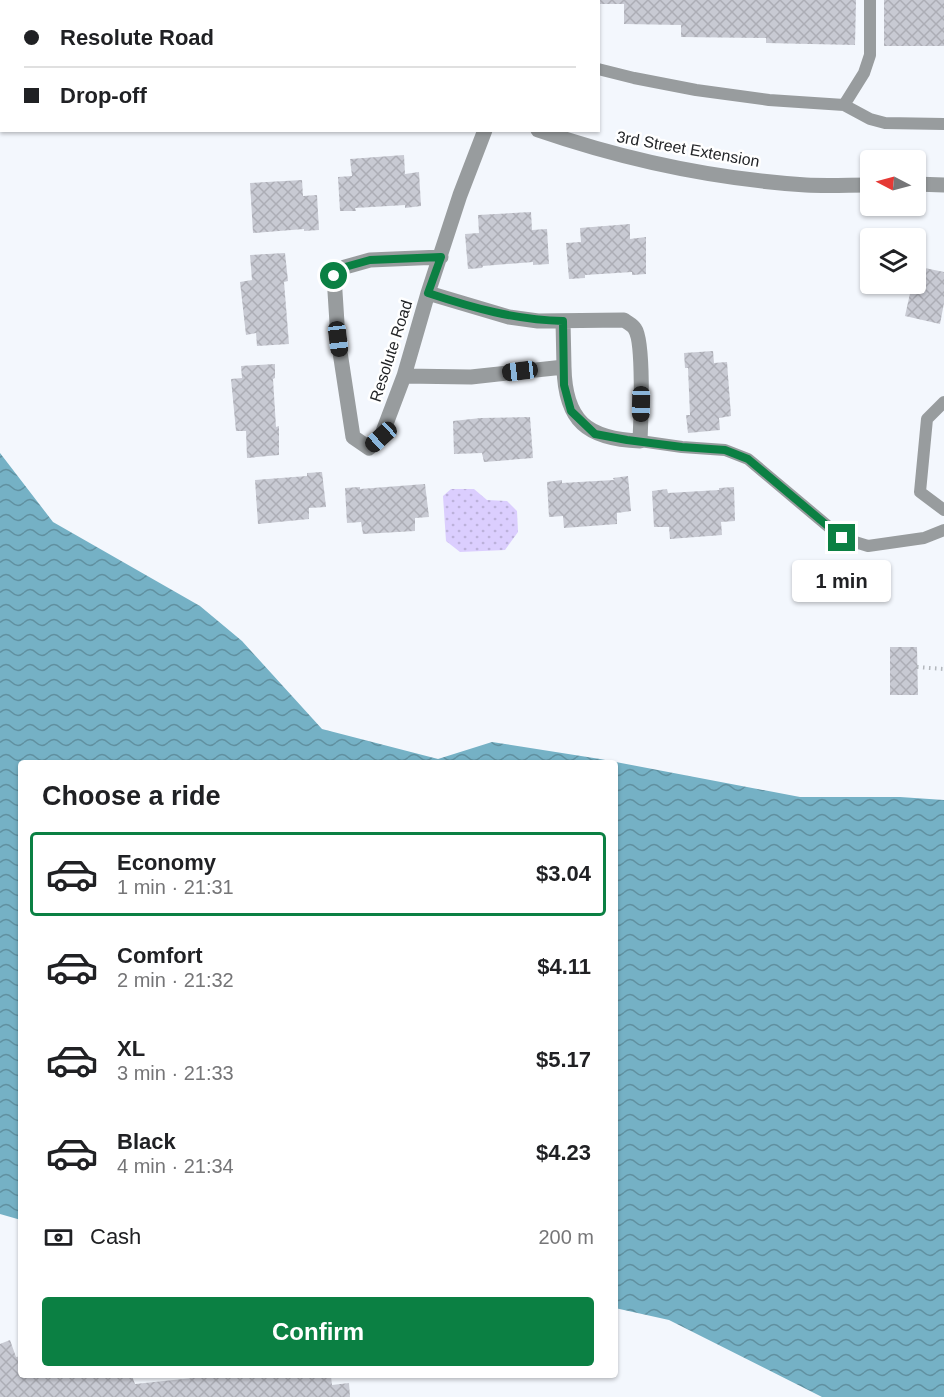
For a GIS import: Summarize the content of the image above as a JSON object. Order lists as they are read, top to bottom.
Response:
{
  "streets": {
    "street": ["3rd Street Extension", "Resolute Road"]
  },
  "north": "left",
  "page": {
    "banner": ["Resolute Road", "Drop-off"],
    "bubble": "1 min",
    "heading": "Choose a ride",
    "list": [
      {
        "name": "Economy",
        "note": "1 min · 21:31",
        "value": "$3.04"
      },
      {
        "name": "Comfort",
        "note": "2 min · 21:32",
        "value": "$4.11"
      },
      {
        "name": "XL",
        "note": "3 min · 21:33",
        "value": "$5.17"
      },
      {
        "name": "Black",
        "note": "4 min · 21:34",
        "value": "$4.23"
      }
    ],
    "pay": ["Cash", "200 m"],
    "buttons": "Confirm"
  }
}
